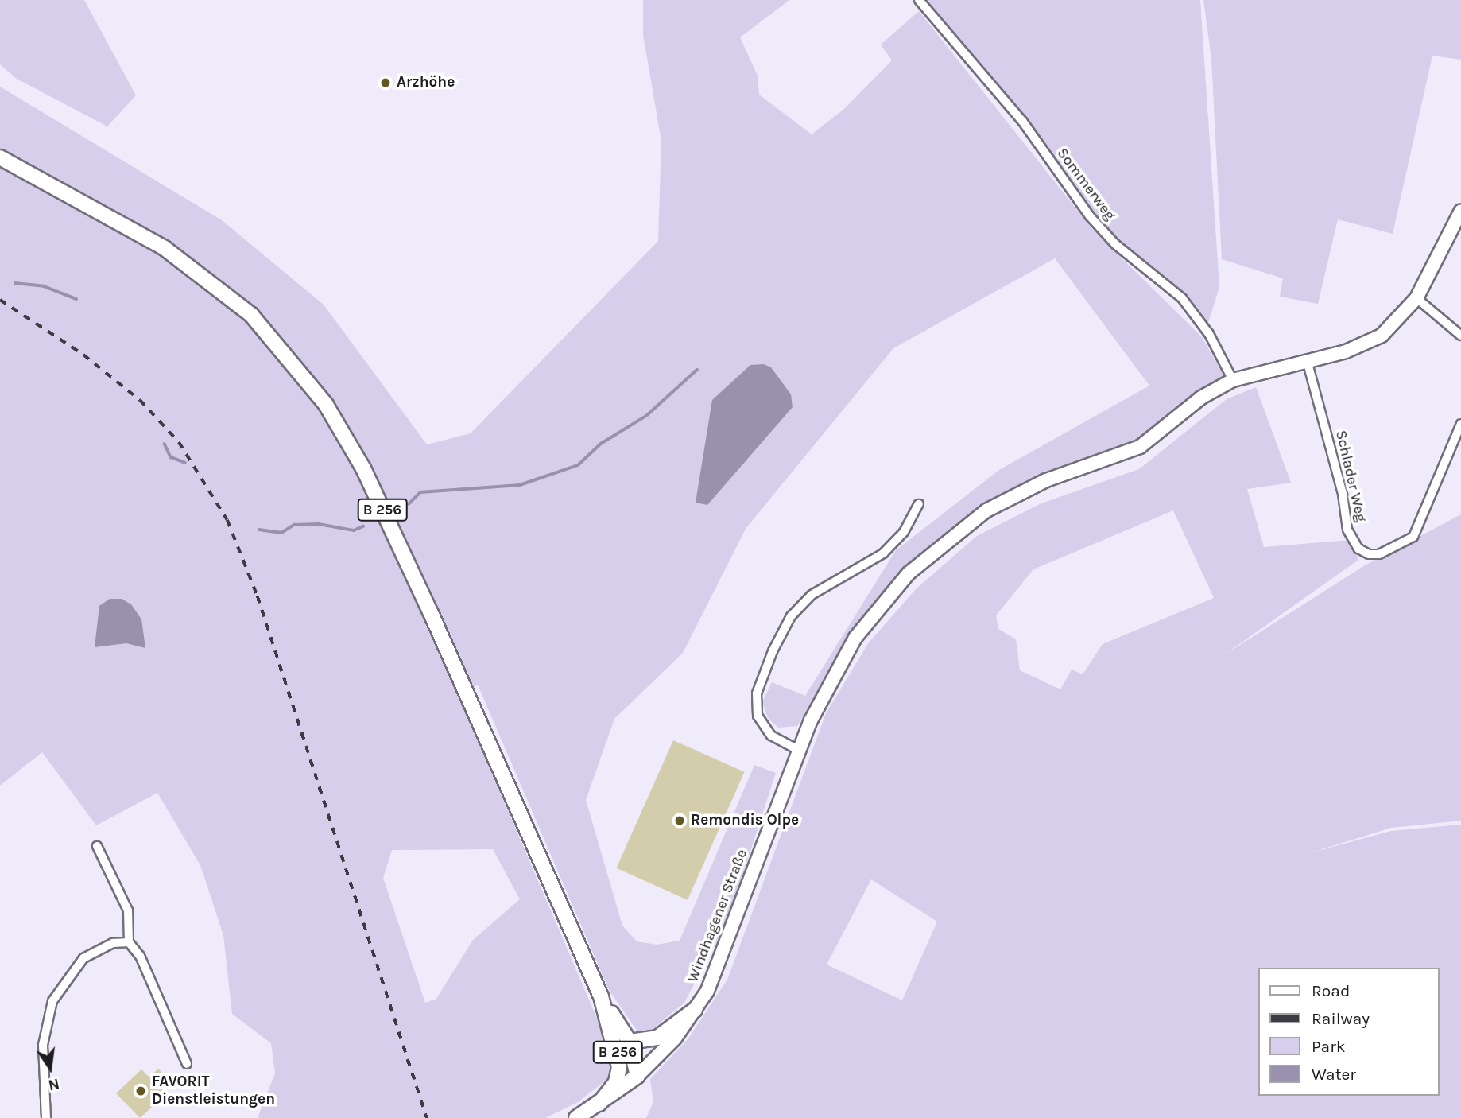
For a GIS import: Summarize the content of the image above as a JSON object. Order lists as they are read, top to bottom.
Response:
{
  "streets": {
    "main road": ["B 256", "Windhagener Straße"],
    "street": ["Sommerweg", "Schlader Weg"]
  },
  "crossings": [
    ["Sommerweg", "Windhagener Straße"],
    ["Schlader Weg", "Windhagener Straße"],
    ["B 256", "Windhagener Straße"]
  ],
  "places": ["Arzhöhe", "Remondis Olpe", "FAVORIT Dienstleistungen"],
  "legend": [
    "Road",
    "Railway",
    "Park",
    "Water"
  ],
  "north": "bottom"
}
